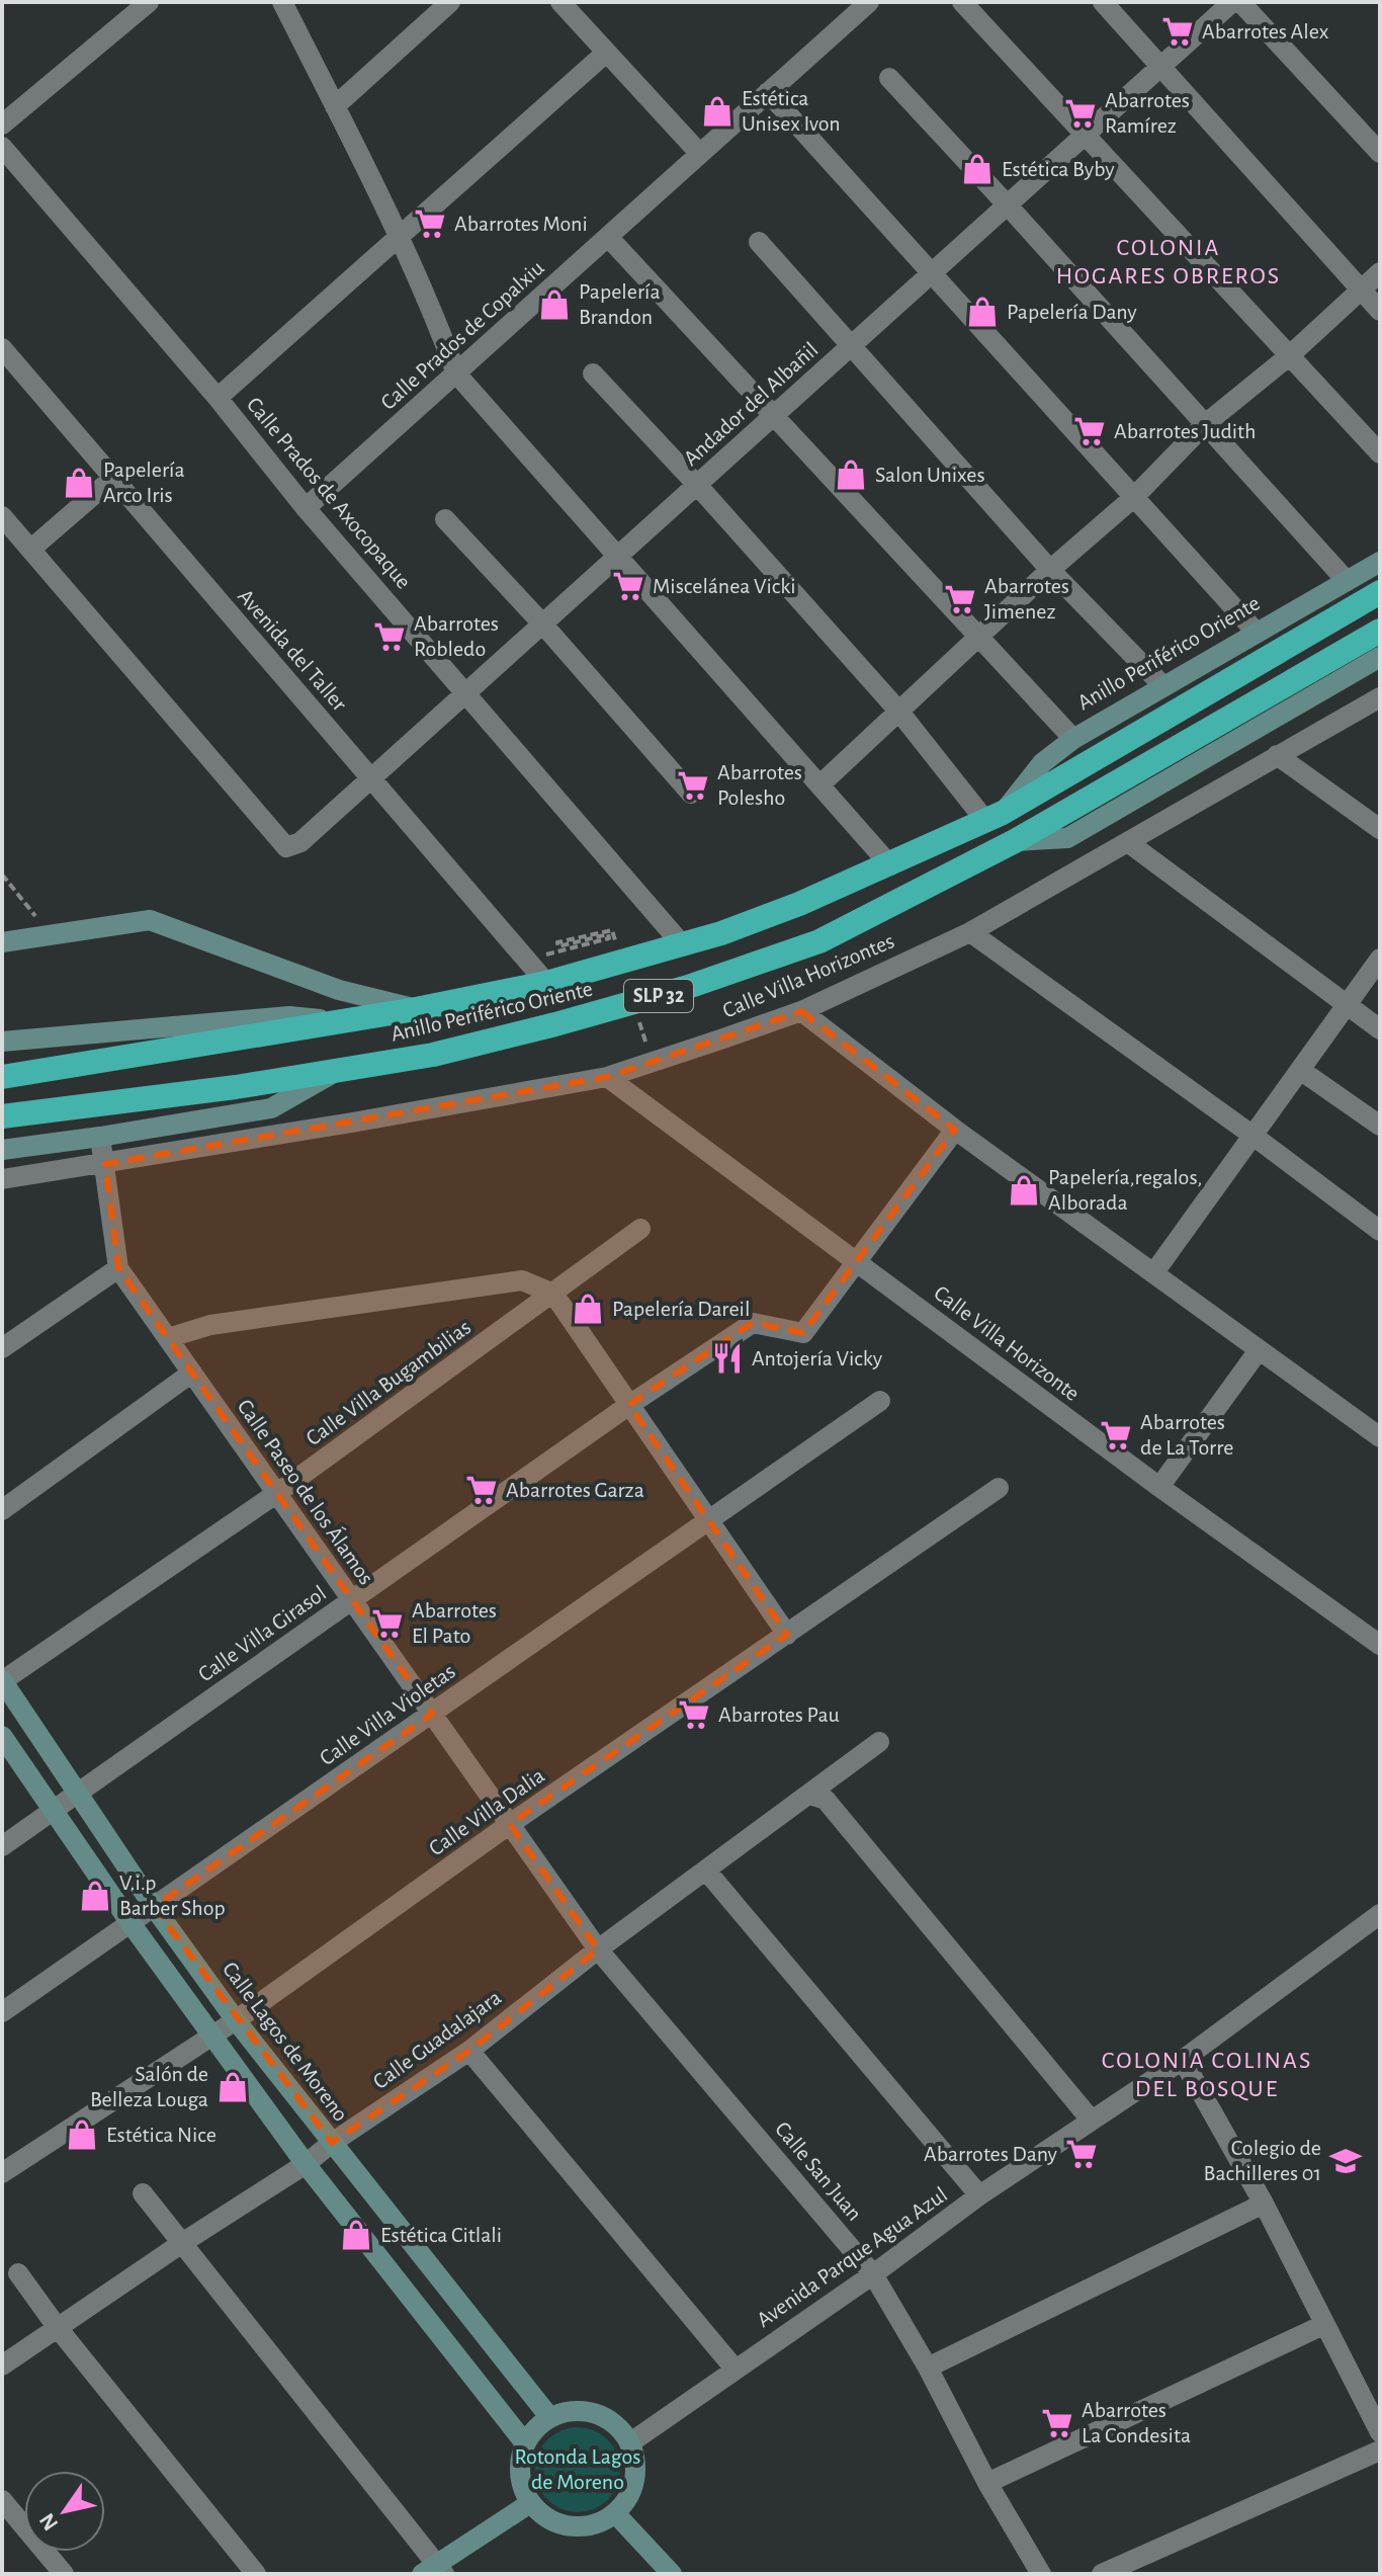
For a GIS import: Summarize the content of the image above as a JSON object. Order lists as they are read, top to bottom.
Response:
{
  "streets": {
    "highway": ["Anillo Periférico Oriente", "SLP 32"],
    "street": [
      "Calle Prados de Copalxiu",
      "Andador del Albañil",
      "Calle Prados de Axocopaque",
      "Avenida del Taller",
      "Calle Villa Horizontes",
      "Calle Villa Horizonte",
      "Calle Villa Bugambilias",
      "Calle Paseo de los Álamos",
      "Calle Villa Girasol",
      "Calle Villa Violetas",
      "Calle Villa Dalia",
      "Calle Guadalajara",
      "Calle Lagos de Moreno",
      "Calle San Juan",
      "Avenida Parque Agua Azul"
    ]
  },
  "crossings": [
    ["Calle Prados de Copalxiu", "Calle Prados de Axocopaque"],
    ["Andador del Albañil", "Calle Prados de Axocopaque"],
    ["Andador del Albañil", "Avenida del Taller"],
    ["Calle Prados de Axocopaque", "Anillo Periférico Oriente"],
    ["Avenida del Taller", "Anillo Periférico Oriente"],
    ["Anillo Periférico Oriente", "Calle Paseo de los Álamos"],
    ["Calle Villa Horizontes", "Calle Villa Horizonte"],
    ["Calle Villa Horizontes", "Calle Paseo de los Álamos"],
    ["Calle Villa Horizonte", "Calle Villa Girasol"],
    ["Calle Villa Bugambilias", "Calle Paseo de los Álamos"],
    ["Calle Villa Bugambilias", "Calle Lagos de Moreno"],
    ["Calle Paseo de los Álamos", "Calle Villa Girasol"],
    ["Calle Paseo de los Álamos", "Calle Villa Violetas"],
    ["Calle Paseo de los Álamos", "Calle Villa Dalia"],
    ["Calle Paseo de los Álamos", "Calle Guadalajara"],
    ["Calle Paseo de los Álamos", "Calle San Juan"],
    ["Calle Villa Girasol", "Calle Lagos de Moreno"],
    ["Calle Villa Violetas", "Calle Lagos de Moreno"],
    ["Calle Villa Dalia", "Calle Lagos de Moreno"],
    ["Calle Guadalajara", "Calle Lagos de Moreno"],
    ["Calle Guadalajara", "Calle San Juan"],
    ["Calle Lagos de Moreno", "Avenida Parque Agua Azul"],
    ["Calle San Juan", "Avenida Parque Agua Azul"]
  ],
  "districts": ["COLONIA HOGARES OBREROS", "COLONIA COLINAS DEL BOSQUE"],
  "parks": ["Rotonda Lagos de Moreno"],
  "places": {
    "supermarket": [
      "Abarrotes Alex",
      "Abarrotes Ramírez",
      "Abarrotes Moni",
      "Abarrotes Judith",
      "Miscelánea Vicki",
      "Abarrotes Jimenez",
      "Abarrotes Robledo",
      "Abarrotes Polesho",
      "Abarrotes de La Torre",
      "Abarrotes Garza",
      "Abarrotes El Pato",
      "Abarrotes Pau",
      "Abarrotes Dany",
      "Abarrotes La Condesita"
    ],
    "shop": [
      "Estética Unisex Ivon",
      "Estética Byby",
      "Papelería Brandon",
      "Papelería Dany",
      "Salon Unixes",
      "Papelería Arco Iris",
      "Papelería,regalos, Alborada",
      "Papelería Dareil",
      "V.i.p Barber Shop",
      "Salón de Belleza Louga",
      "Estética Nice",
      "Estética Citlali"
    ],
    "restaurant": ["Antojería Vicky"],
    "school or university": ["Colegio de Bachilleres 01"]
  },
  "north": "bottom left"
}
